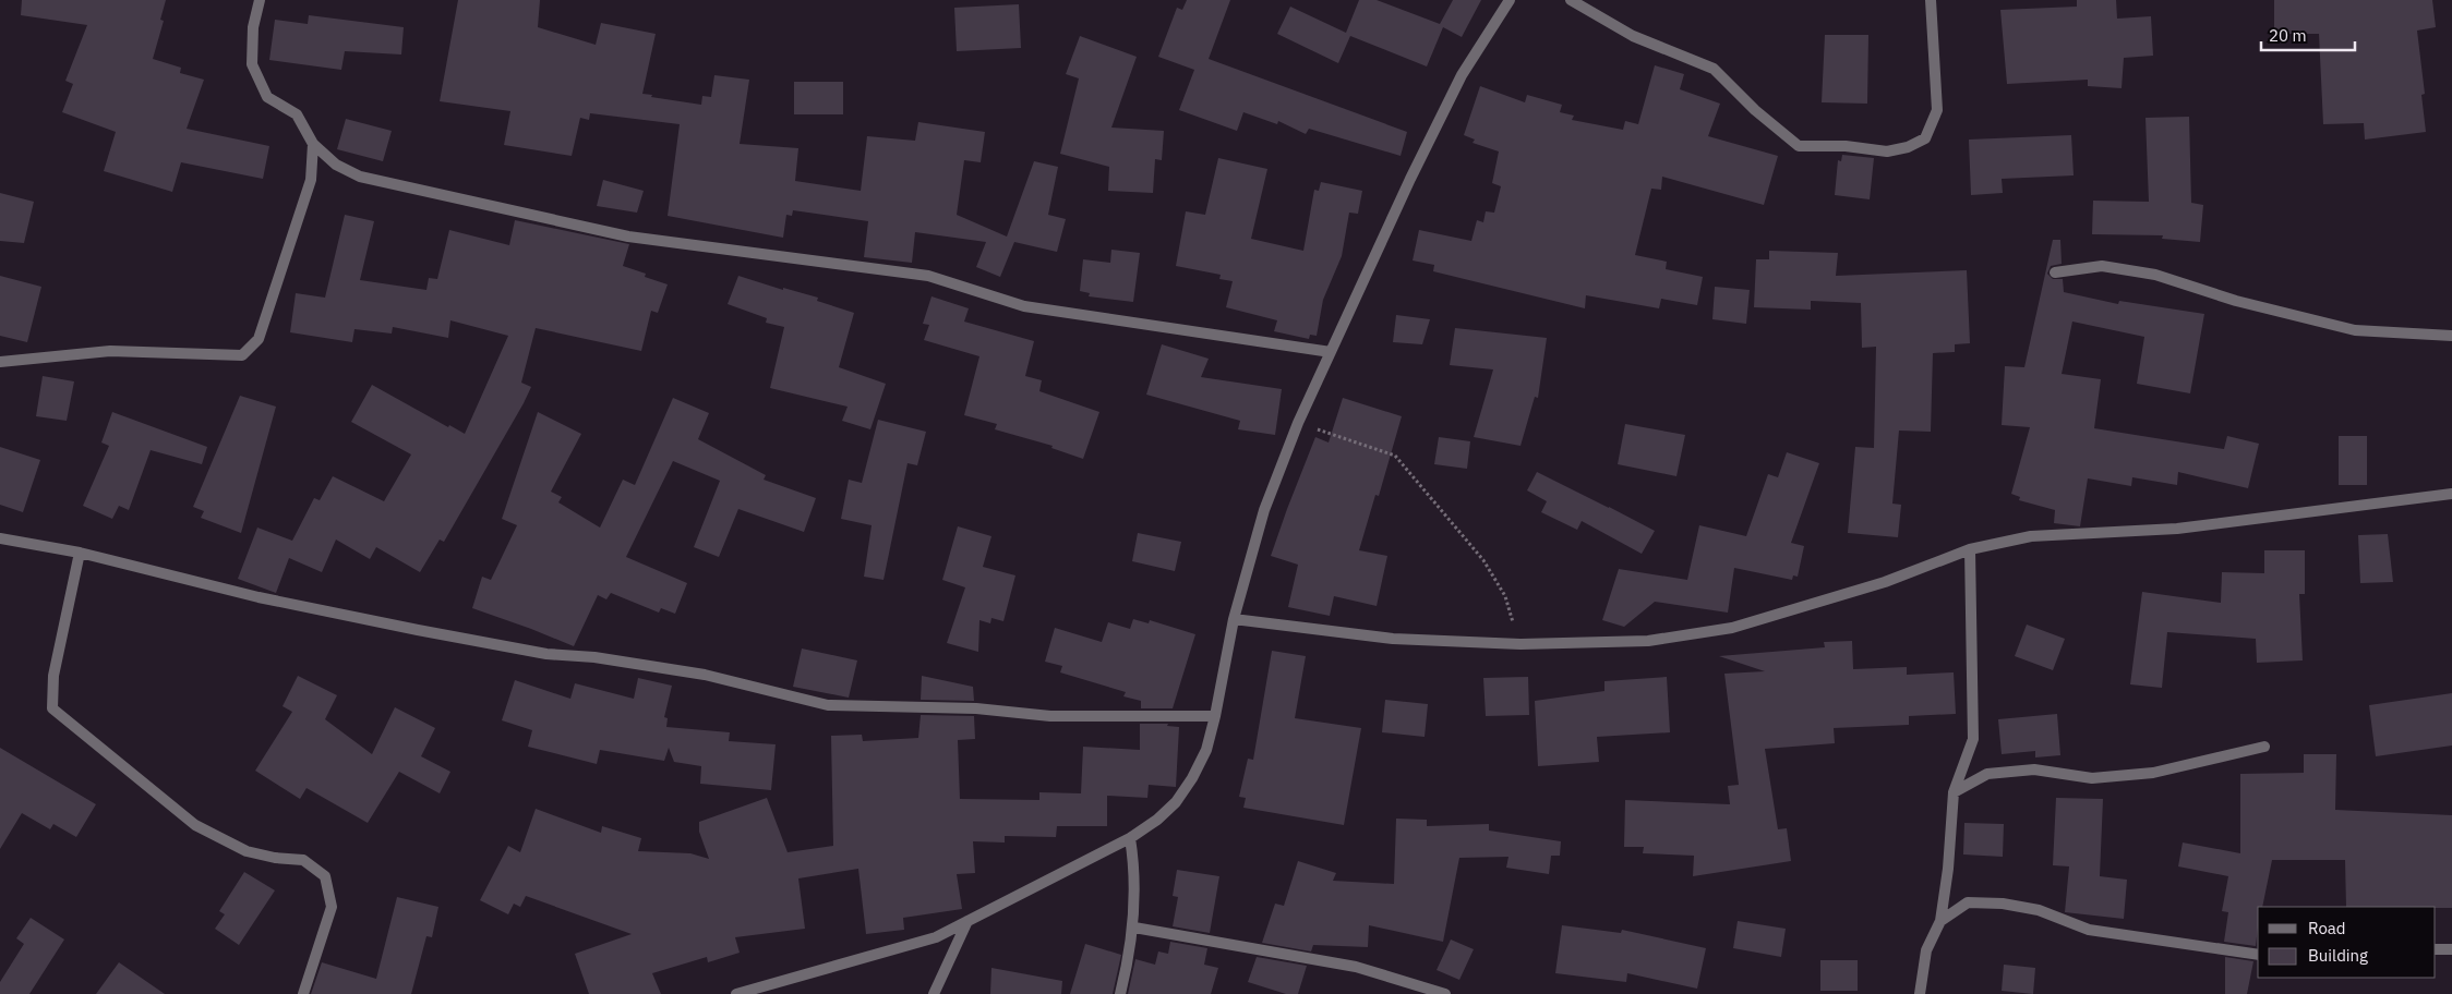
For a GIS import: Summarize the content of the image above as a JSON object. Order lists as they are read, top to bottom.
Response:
{
  "legend": ["Road", "Building"],
  "scale_bar": "20 m"
}
